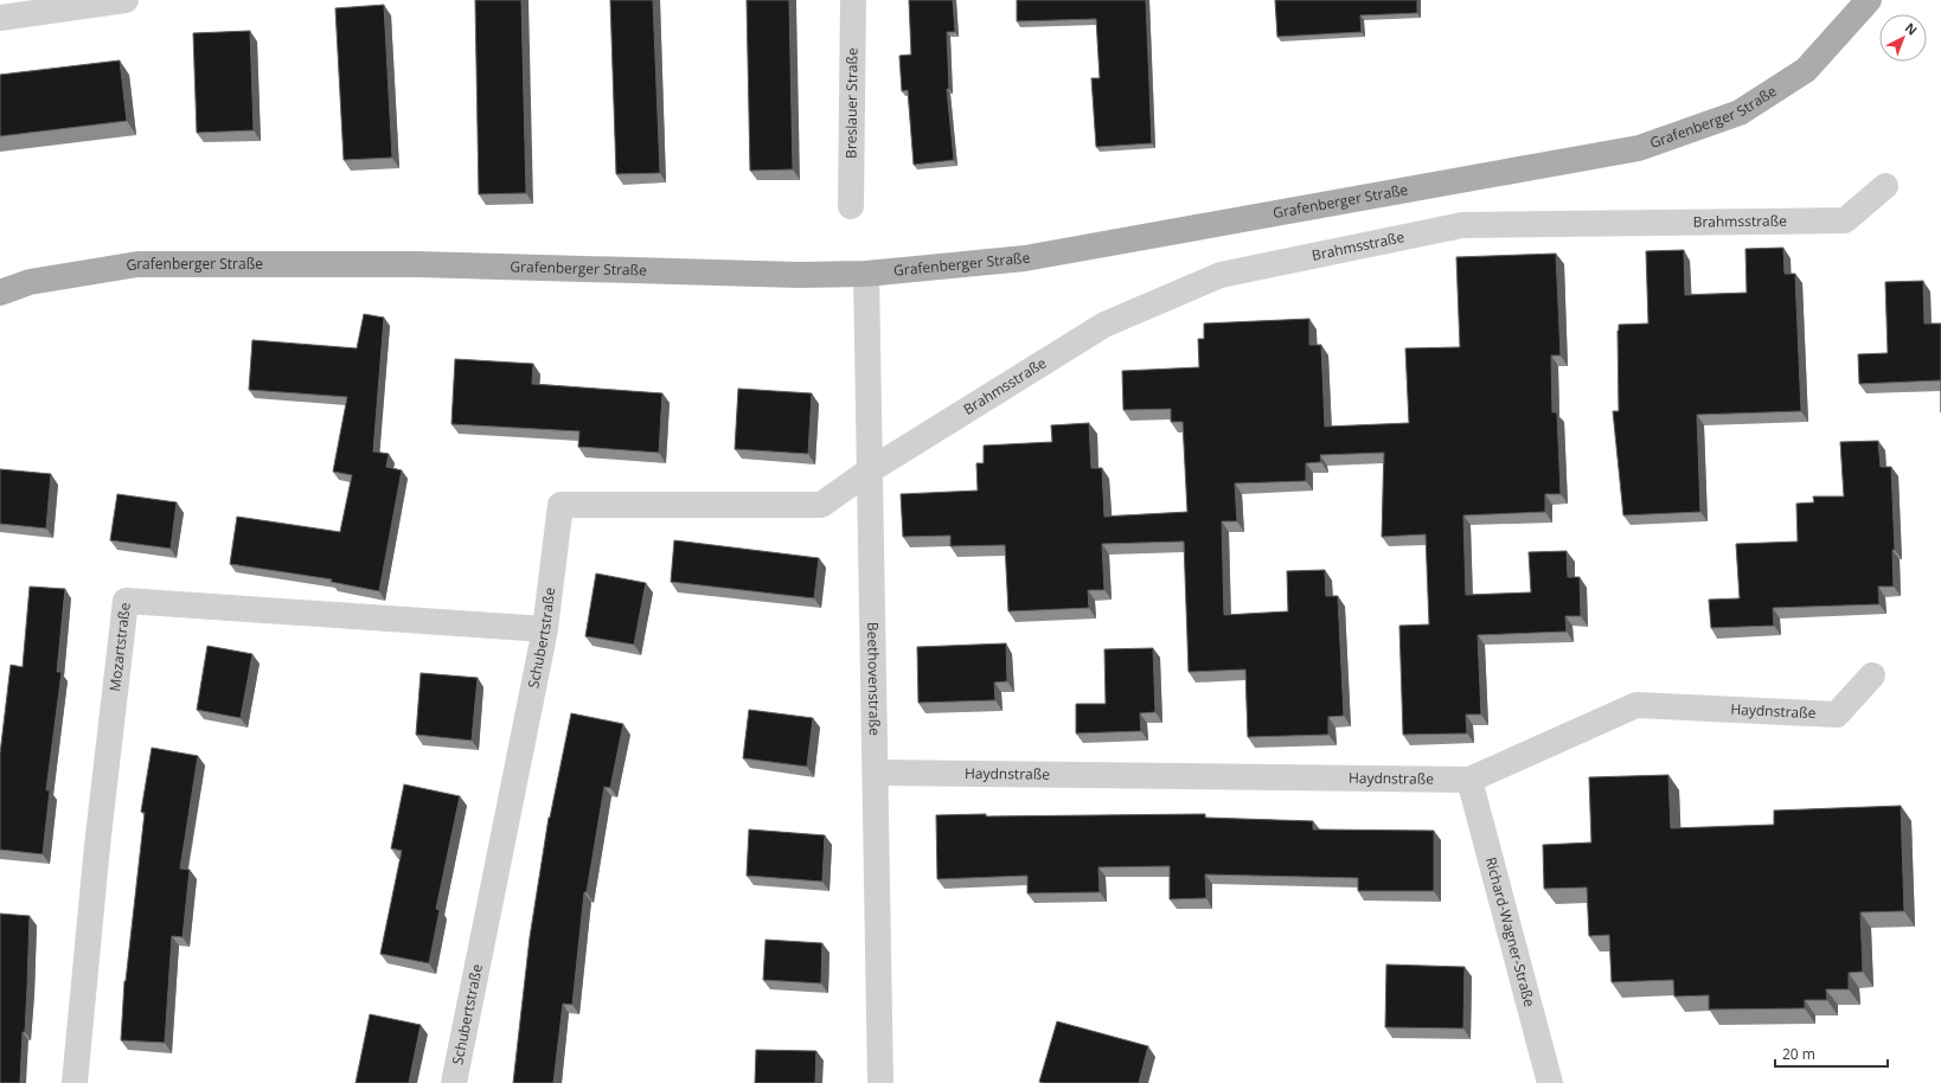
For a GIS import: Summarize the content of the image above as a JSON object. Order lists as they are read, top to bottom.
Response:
{
  "streets": {
    "main road": ["Grafenberger Straße"],
    "street": [
      "Breslauer Straße",
      "Brahmsstraße",
      "Schubertstraße",
      "Mozartstraße",
      "Beethovenstraße",
      "Haydnstraße",
      "Richard-Wagner-Straße"
    ]
  },
  "crossings": [
    ["Grafenberger Straße", "Beethovenstraße"],
    ["Brahmsstraße", "Schubertstraße"],
    ["Brahmsstraße", "Beethovenstraße"],
    ["Schubertstraße", "Mozartstraße"],
    ["Schubertstraße", "Beethovenstraße"],
    ["Beethovenstraße", "Haydnstraße"],
    ["Haydnstraße", "Richard-Wagner-Straße"]
  ],
  "scale_bar": "20 m",
  "north": "top right"
}
